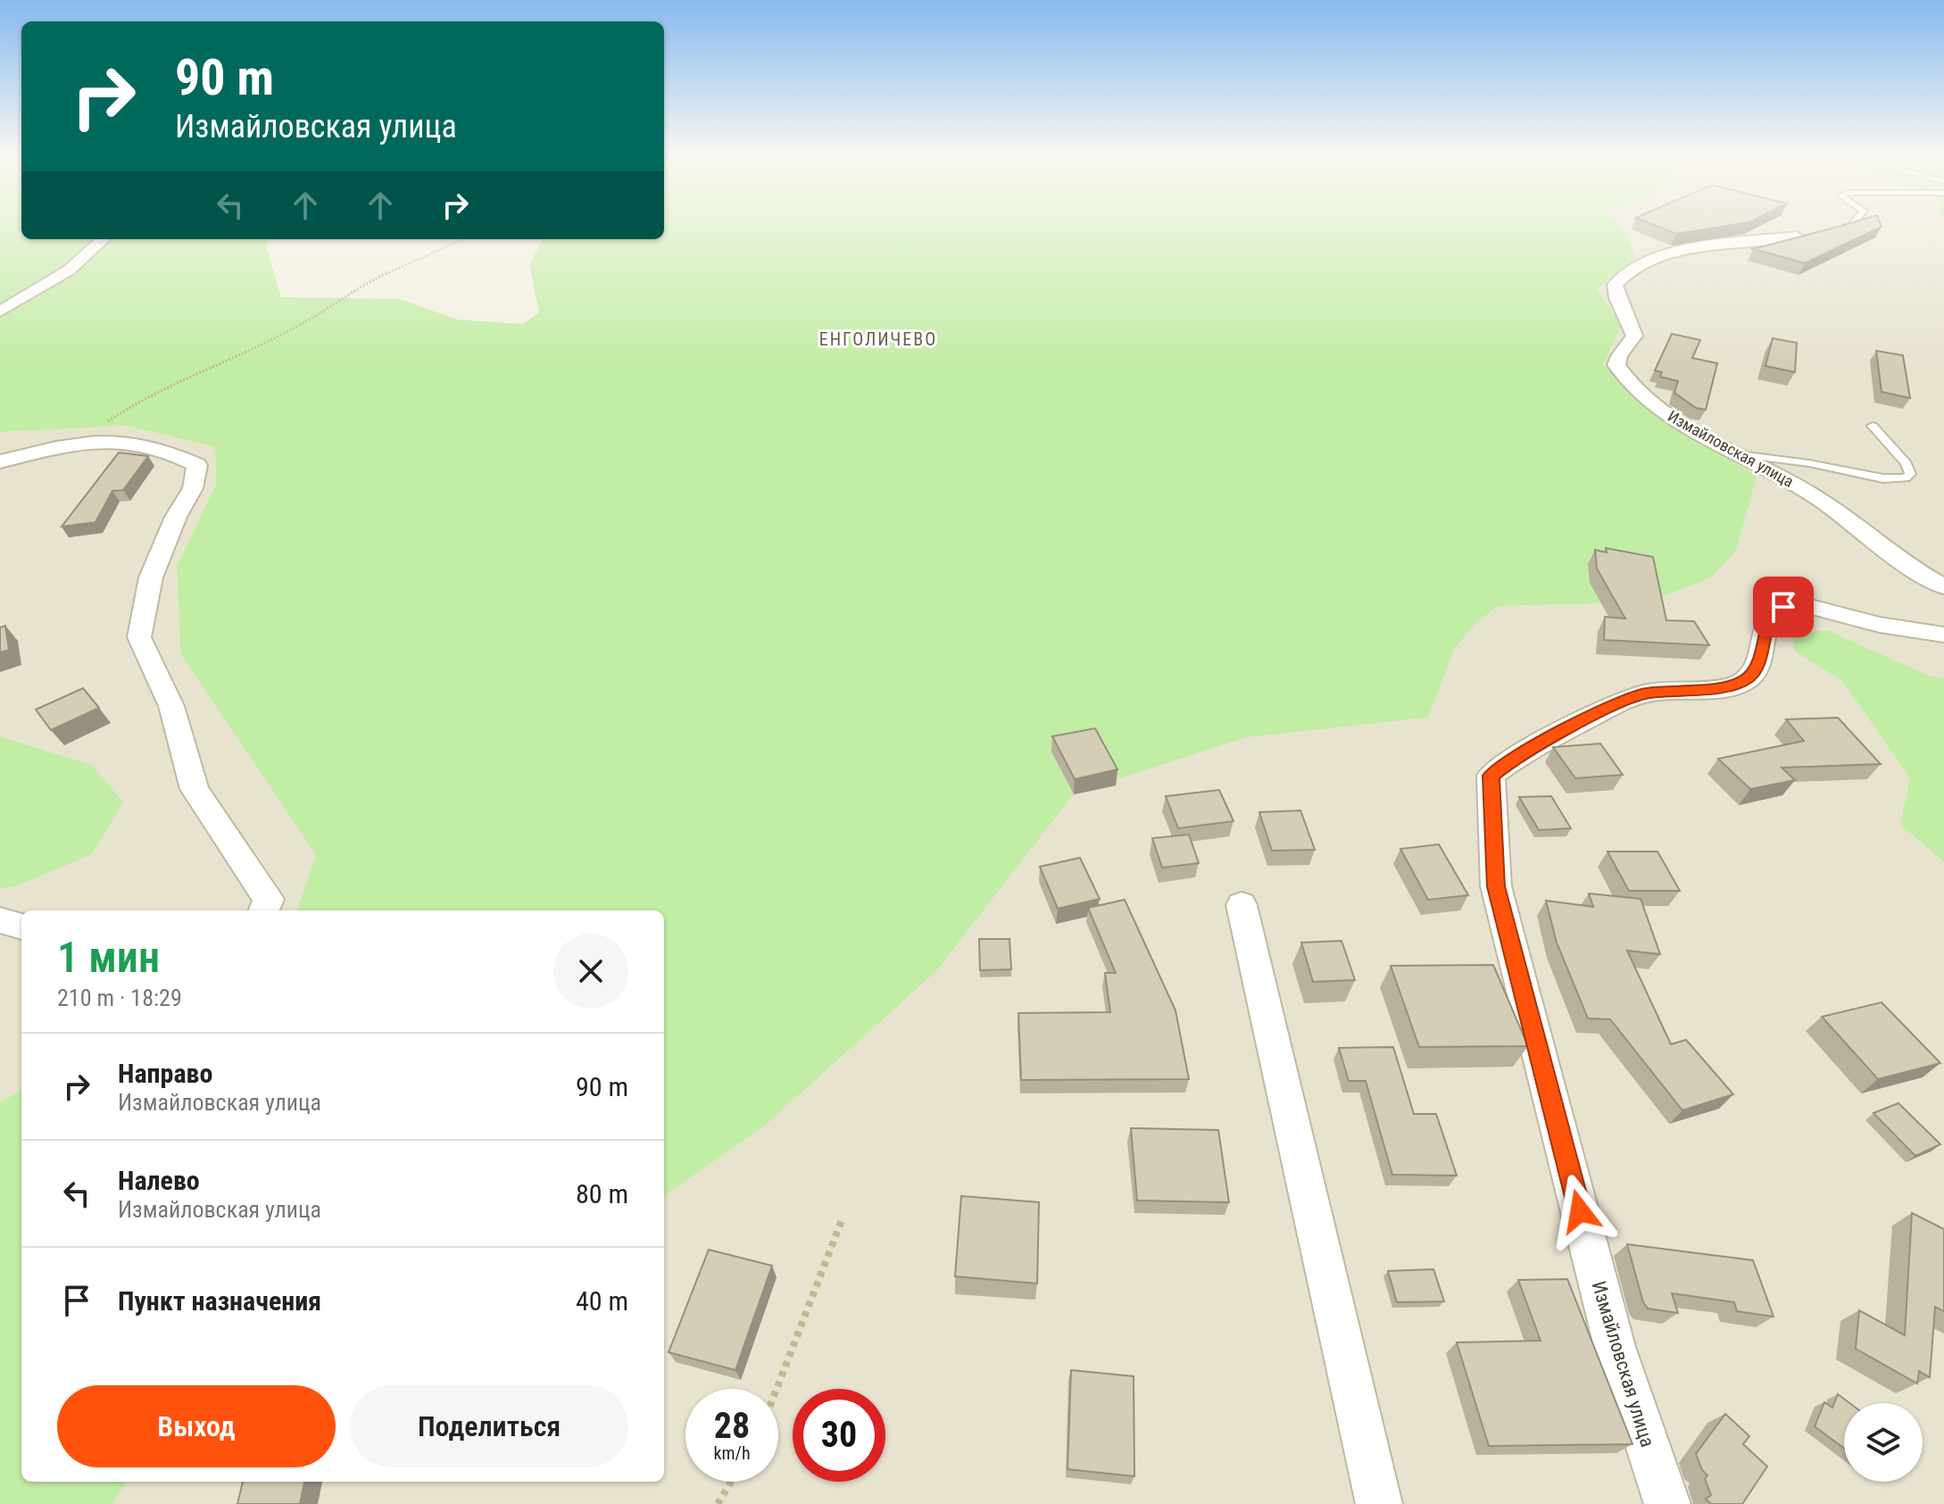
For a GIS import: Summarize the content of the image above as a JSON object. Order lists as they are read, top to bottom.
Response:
{
  "streets": {
    "street": ["Измайловская улица"]
  },
  "districts": ["ЕНГОЛИЧЕВО"],
  "page": {
    "turn": ["90 m", "Измайловская улица"],
    "heading": ["1 мин", "210 m · 18:29"],
    "list": [
      {
        "name": "Направо",
        "note": "Измайловская улица",
        "value": "90 m"
      },
      {
        "name": "Налево",
        "note": "Измайловская улица",
        "value": "80 m"
      },
      {
        "name": "Пункт назначения",
        "value": "40 m"
      }
    ],
    "buttons": ["Выход", "Поделиться"],
    "speed": "28 km/h",
    "limit": "30"
  }
}
